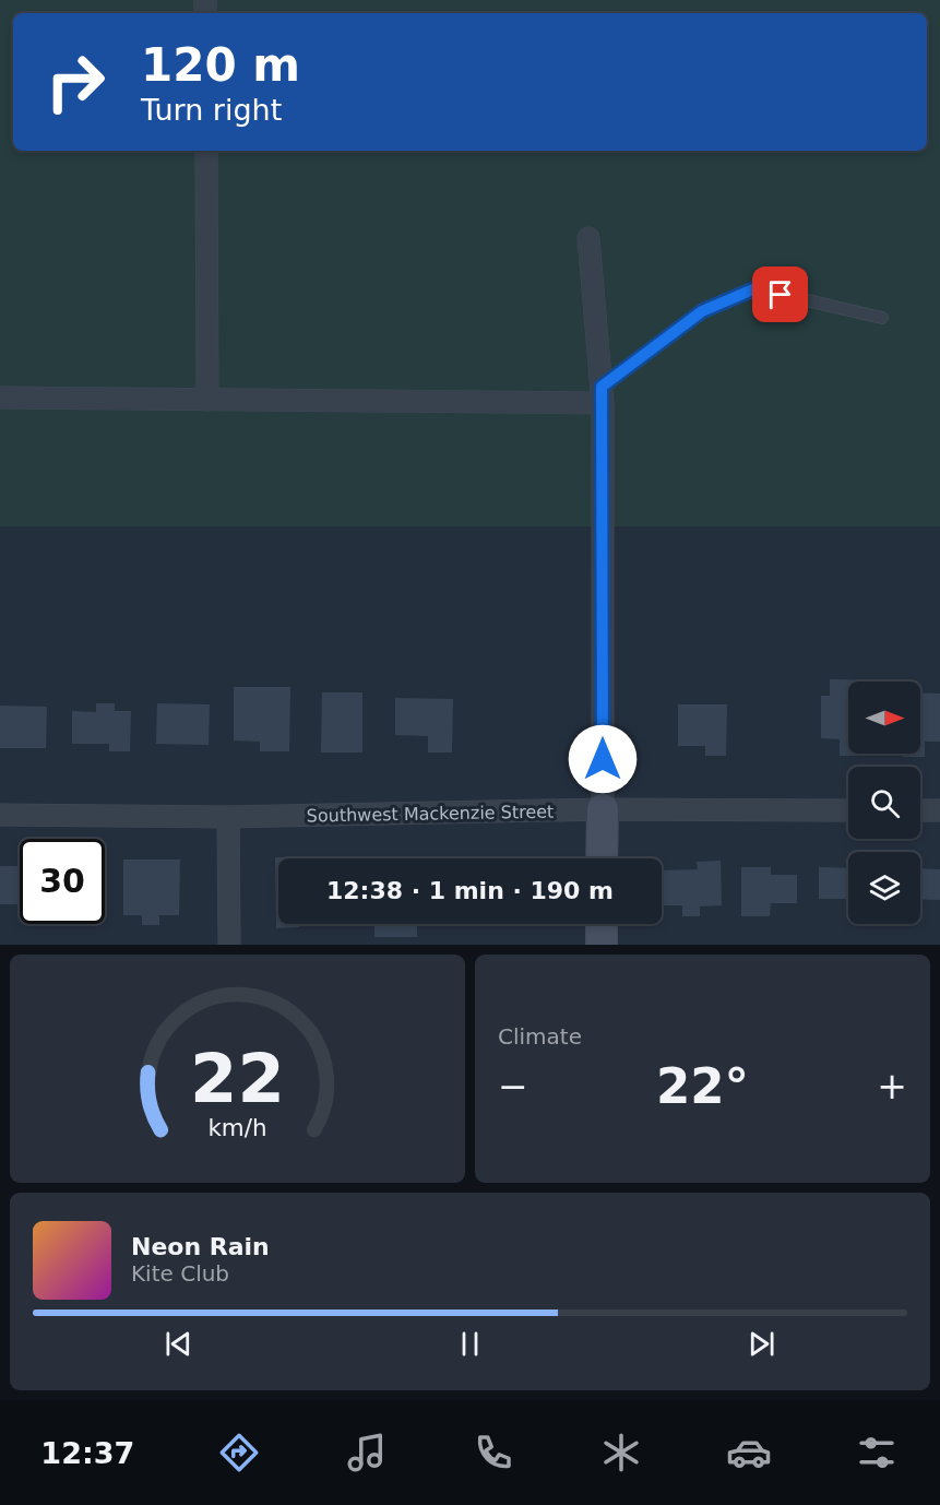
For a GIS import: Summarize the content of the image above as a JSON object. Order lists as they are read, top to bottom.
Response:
{
  "streets": {
    "street": ["Southwest Mackenzie Street"]
  },
  "north": "right",
  "page": {
    "turn": ["120 m", "Turn right"],
    "limit": "30",
    "trip": "12:38 · 1 min · 190 m",
    "tile": "Climate",
    "heat": ["−", "22°", "+"],
    "song": ["Neon Rain", "Kite Club"],
    "tabs": "12:37",
    "gauge": ["22", "km/h"]
  }
}
